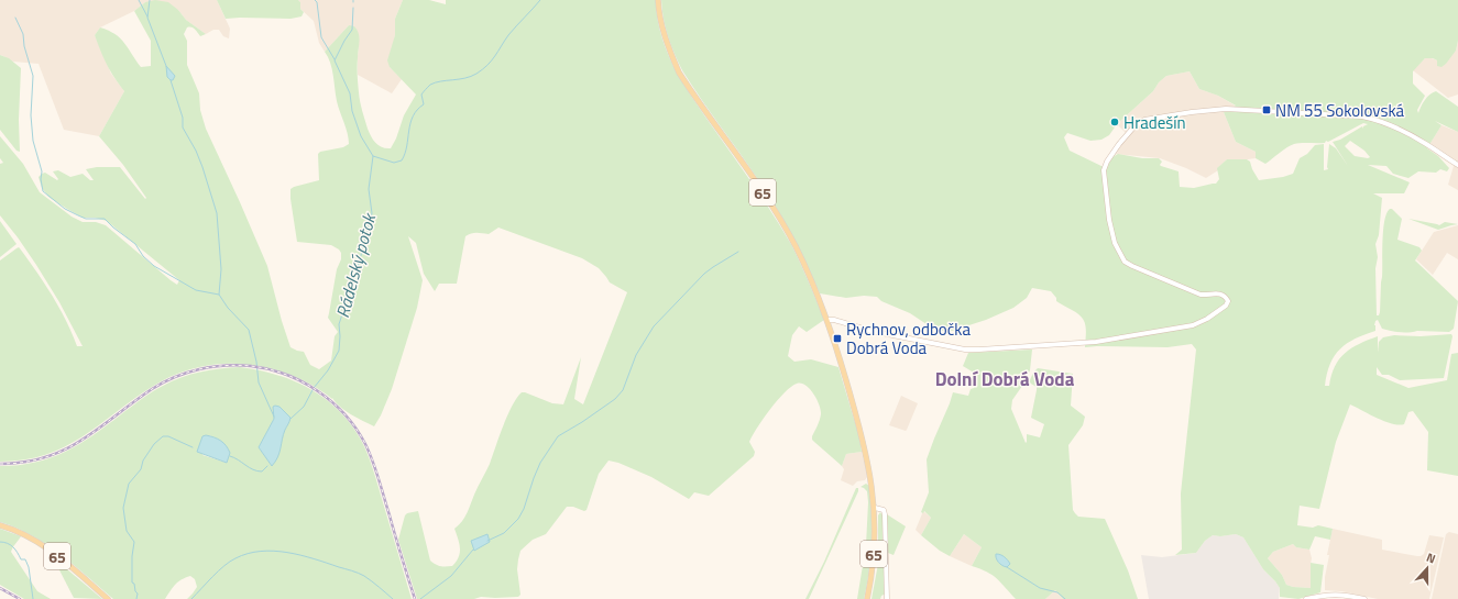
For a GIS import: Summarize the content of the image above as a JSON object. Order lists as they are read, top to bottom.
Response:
{
  "streets": {
    "main road": ["65"]
  },
  "districts": ["Dolní Dobrá Voda"],
  "water": ["Rádelský potok"],
  "places": {
    "transit": ["NM 55 Sokolovská", "Rychnov, odbočka Dobrá Voda"],
    "other": ["Hradešín"]
  },
  "north": "top"
}
